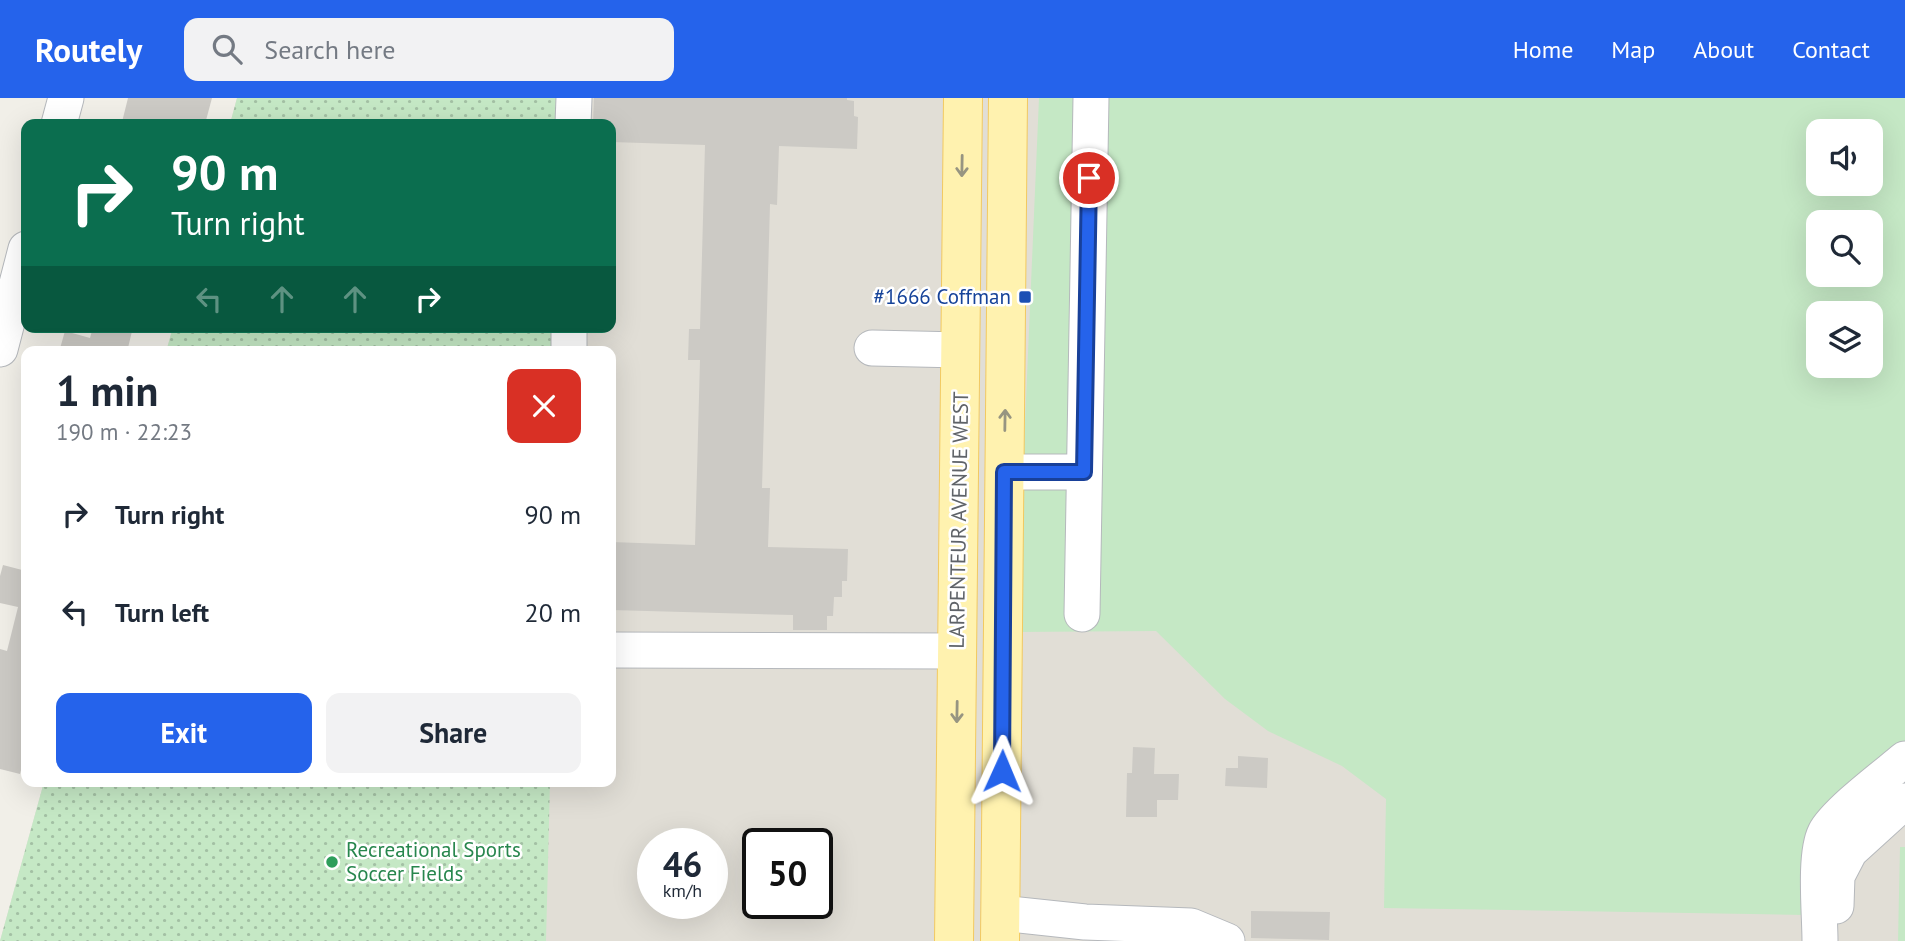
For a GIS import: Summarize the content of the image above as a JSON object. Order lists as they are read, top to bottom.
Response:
{
  "streets": {
    "main road": ["LARPENTEUR AVENUE WEST"]
  },
  "places": {
    "transit": ["#1666 Coffman"],
    "other": ["Recreational Sports Soccer Fields"]
  },
  "page": {
    "header": "Routely",
    "search": "Search here",
    "nav": [
      "Home",
      "Map",
      "About",
      "Contact"
    ],
    "turn": ["90 m", "Turn right"],
    "heading": ["1 min", "190 m · 22:23"],
    "list": [
      {
        "name": "Turn right",
        "value": "90 m"
      },
      {
        "name": "Turn left",
        "value": "20 m"
      }
    ],
    "buttons": ["Exit", "Share"],
    "speed": "46 km/h",
    "limit": "50"
  }
}
